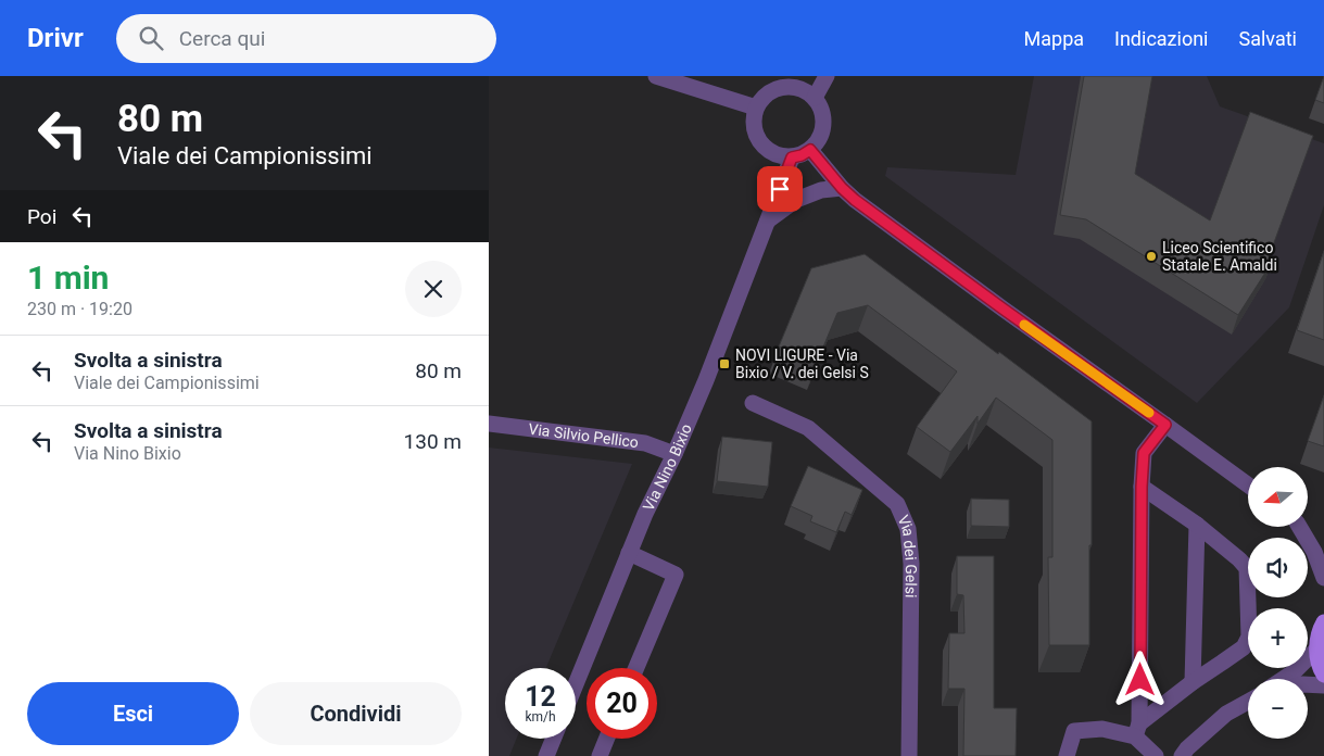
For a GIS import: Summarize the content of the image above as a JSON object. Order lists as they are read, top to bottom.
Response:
{
  "streets": {
    "street": ["Via Silvio Pellico", "Via Nino Bixio", "Via dei Gelsi"]
  },
  "crossings": [
    ["Via Silvio Pellico", "Via Nino Bixio"]
  ],
  "places": {
    "other": ["Liceo Scientifico Statale E. Amaldi"],
    "transit": ["NOVI LIGURE - Via Bixio / V. dei Gelsi S"]
  },
  "north": "left",
  "page": {
    "header": "Drivr",
    "search": "Cerca qui",
    "nav": ["Mappa", "Indicazioni", "Salvati"],
    "turn": ["80 m", "Viale dei Campionissimi"],
    "then": "Poi",
    "heading": ["1 min", "230 m · 19:20"],
    "list": [
      {
        "name": "Svolta a sinistra",
        "note": "Viale dei Campionissimi",
        "value": "80 m"
      },
      {
        "name": "Svolta a sinistra",
        "note": "Via Nino Bixio",
        "value": "130 m"
      }
    ],
    "map_buttons": ["+", "−"],
    "speed": "12 km/h",
    "limit": "20",
    "buttons": ["Esci", "Condividi"]
  }
}
